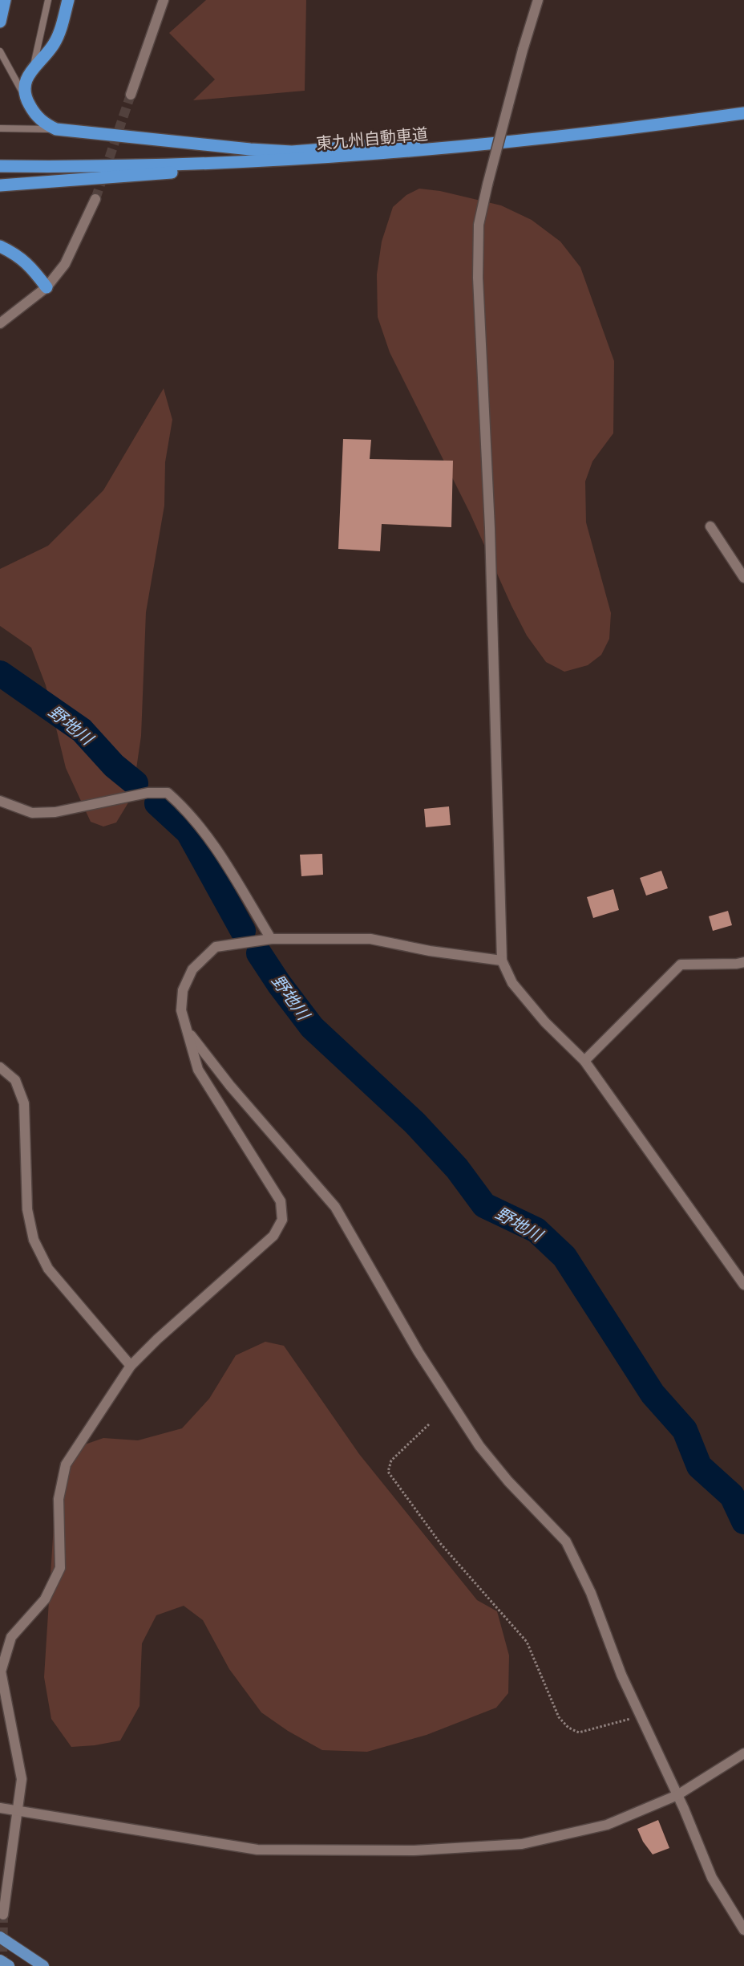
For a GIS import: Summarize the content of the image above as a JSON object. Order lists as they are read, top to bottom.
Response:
{
  "streets": {
    "highway": ["東九州自動車道"]
  },
  "water": ["野地川"]
}
